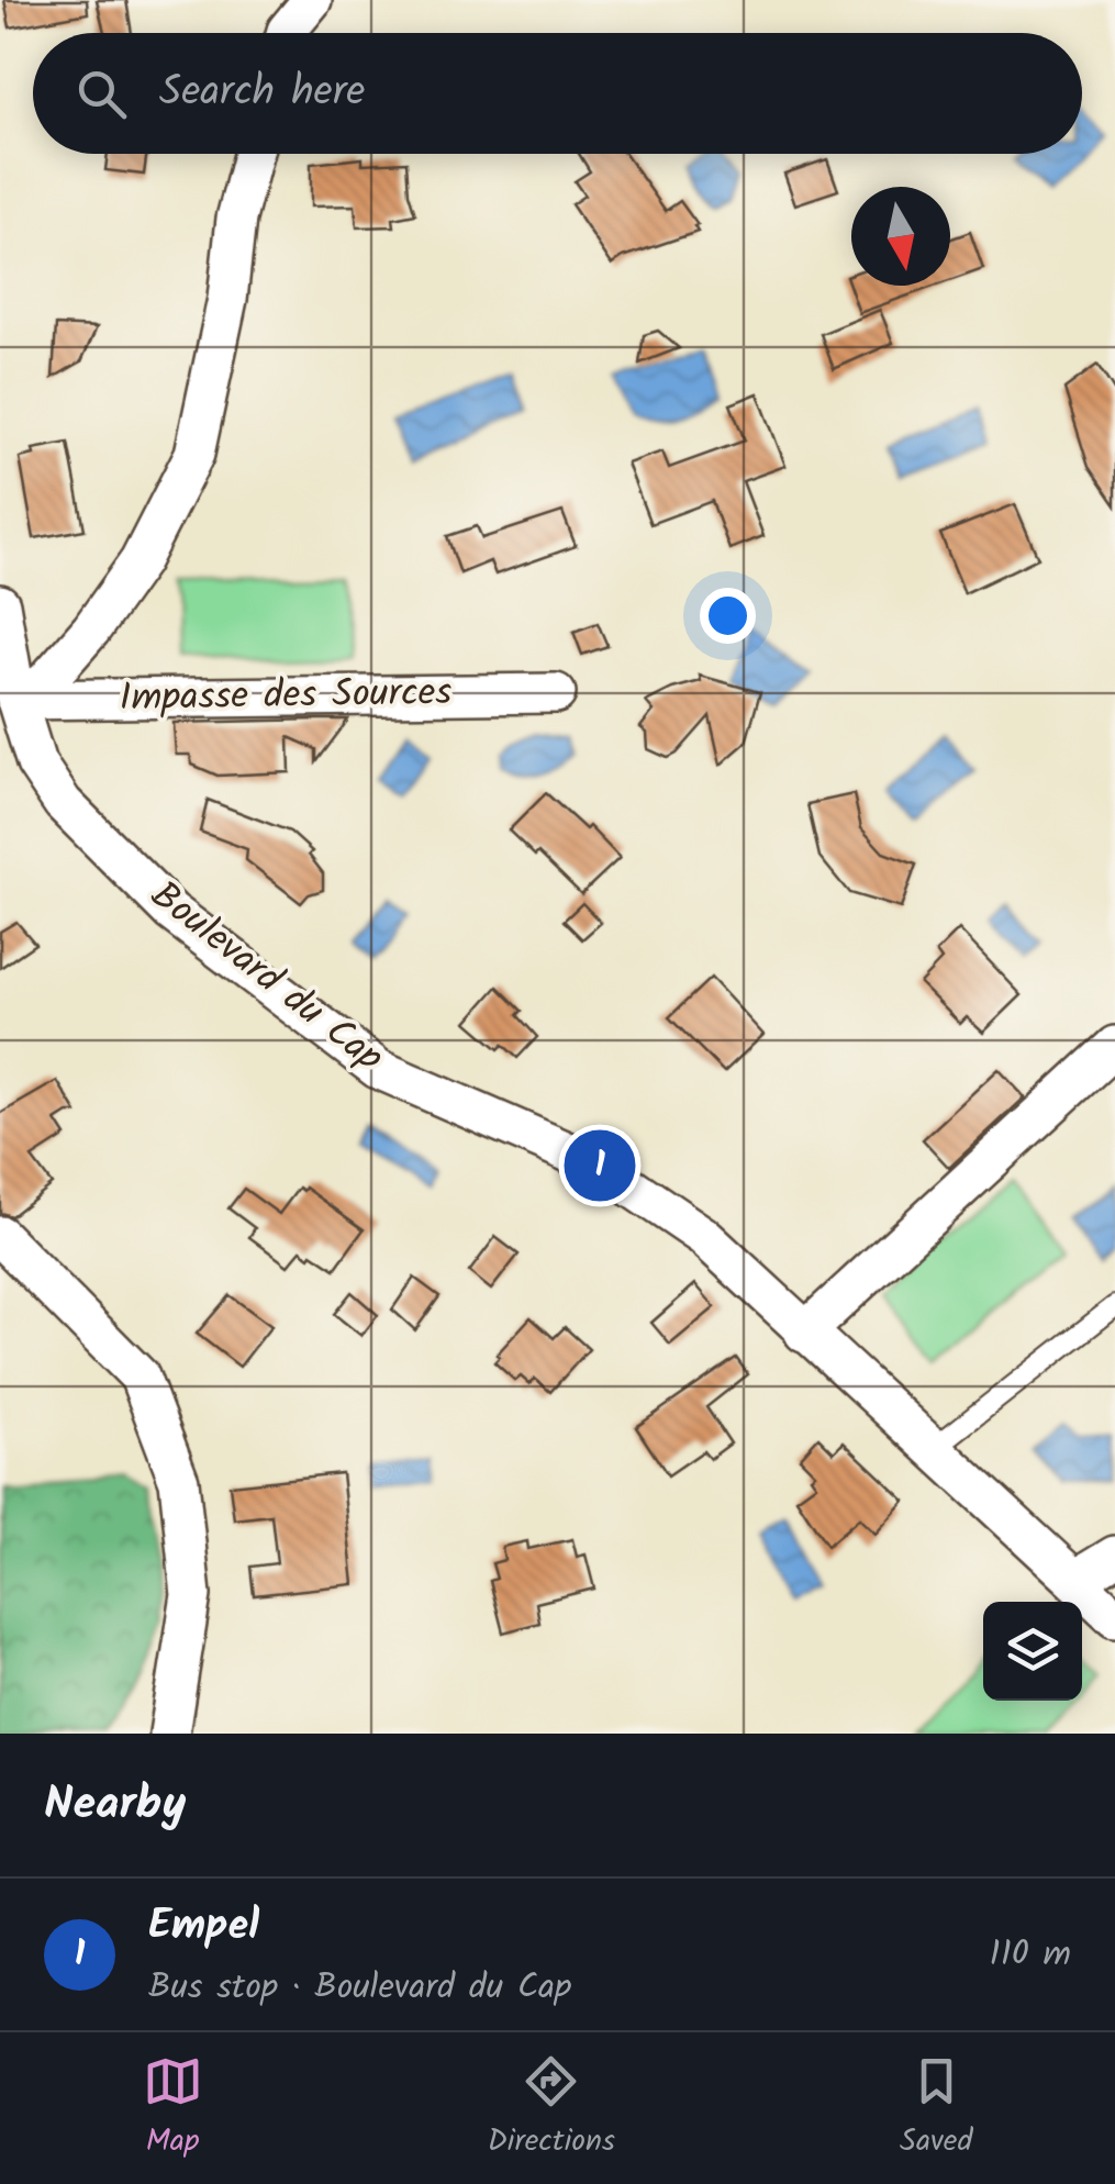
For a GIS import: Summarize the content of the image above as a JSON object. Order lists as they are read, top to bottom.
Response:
{
  "streets": {
    "street": ["Impasse des Sources", "Boulevard du Cap"]
  },
  "crossings": [
    ["Impasse des Sources", "Boulevard du Cap"]
  ],
  "north": "bottom",
  "page": {
    "search": "Search here",
    "pins": "1",
    "heading": "Nearby",
    "list": [
      {
        "mark": "1",
        "name": "Empel",
        "note": "Bus stop · Boulevard du Cap",
        "value": "110 m"
      }
    ],
    "nav": ["Map", "Directions", "Saved"]
  }
}
